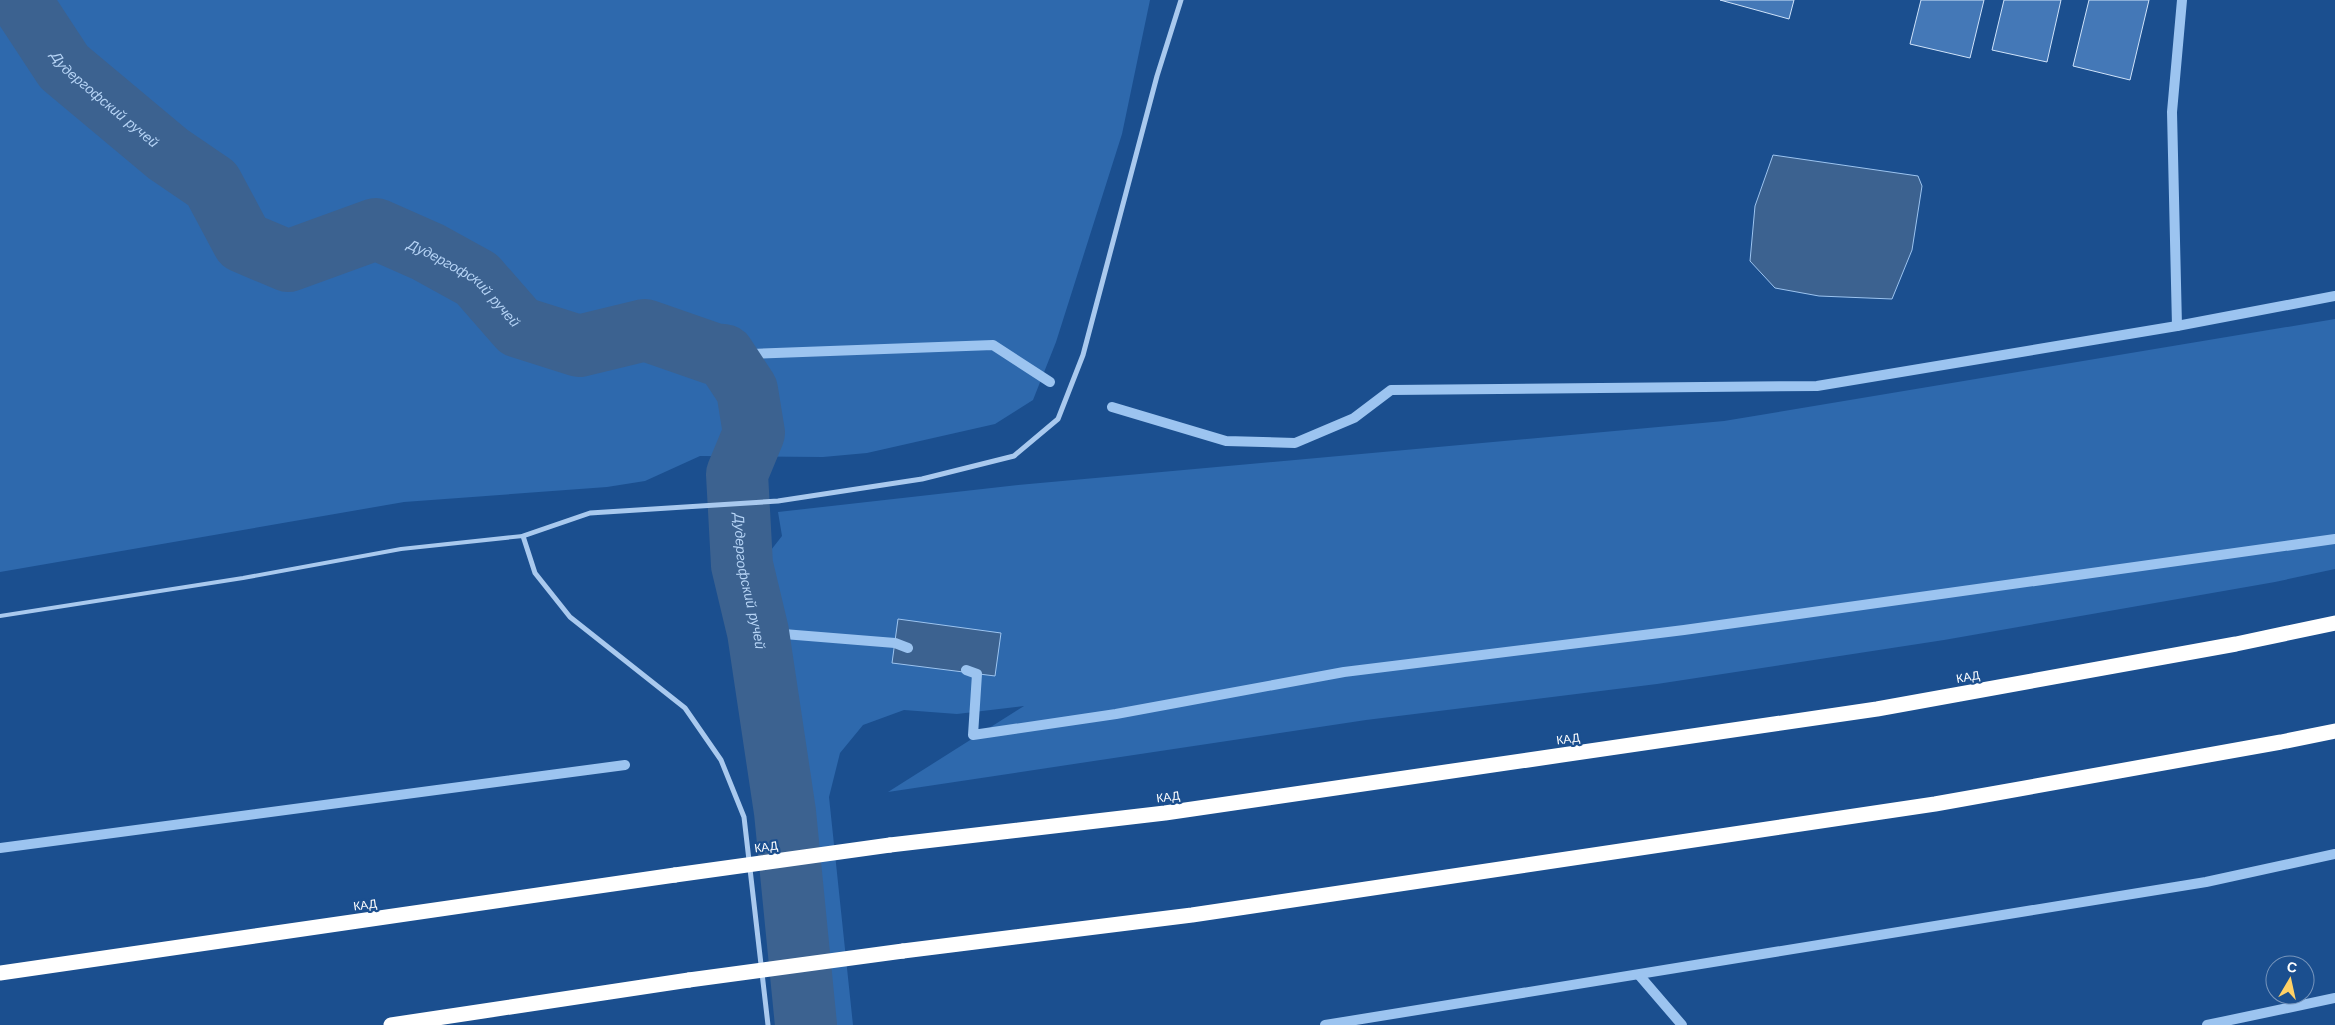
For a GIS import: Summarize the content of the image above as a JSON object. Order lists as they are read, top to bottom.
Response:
{
  "streets": {
    "highway": ["КАД"]
  },
  "water": ["Дудергофский ручей"],
  "north": "top"
}
